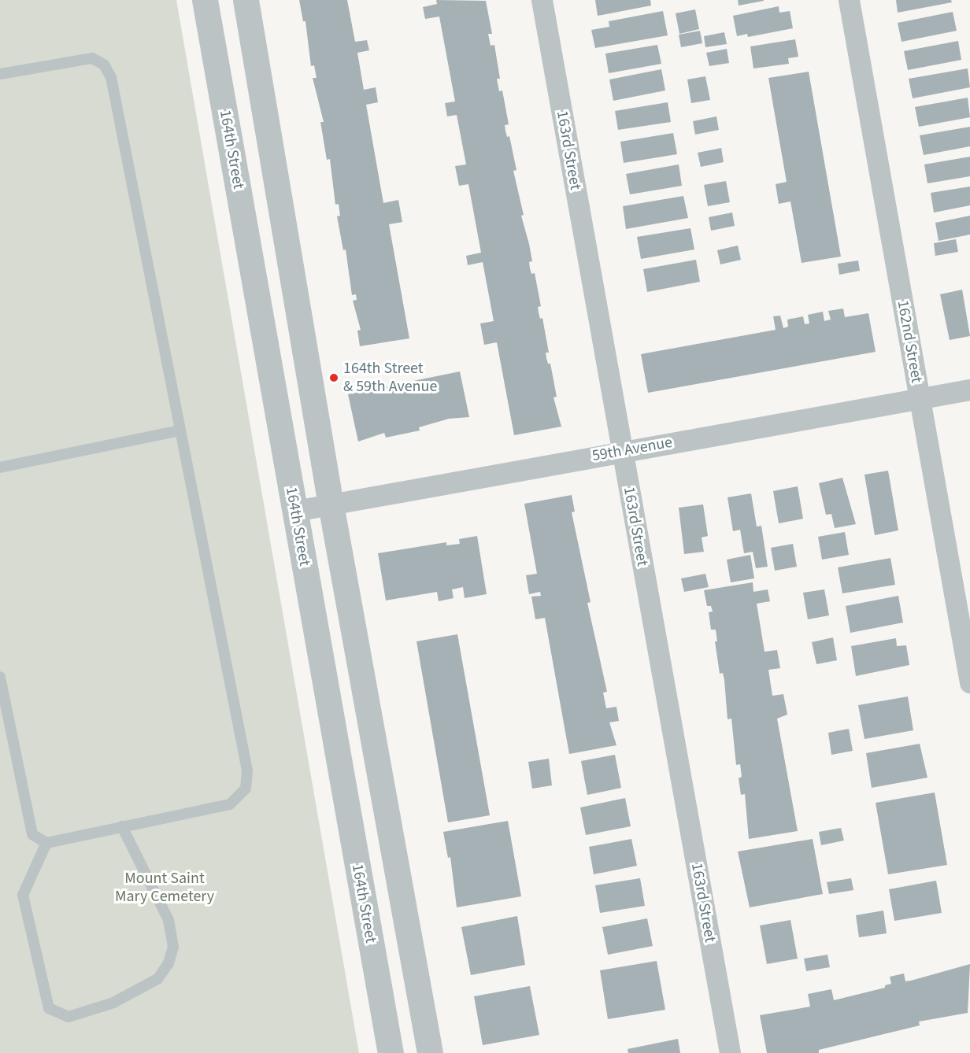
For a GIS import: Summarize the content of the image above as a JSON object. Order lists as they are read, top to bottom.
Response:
{
  "streets": {
    "street": [
      "164th Street",
      "163rd Street",
      "162nd Street",
      "59th Avenue"
    ]
  },
  "crossings": [
    ["164th Street", "59th Avenue"],
    ["163rd Street", "59th Avenue"],
    ["162nd Street", "59th Avenue"]
  ],
  "parks": ["Mount Saint Mary Cemetery"],
  "places": ["164th Street & 59th Avenue"]
}
